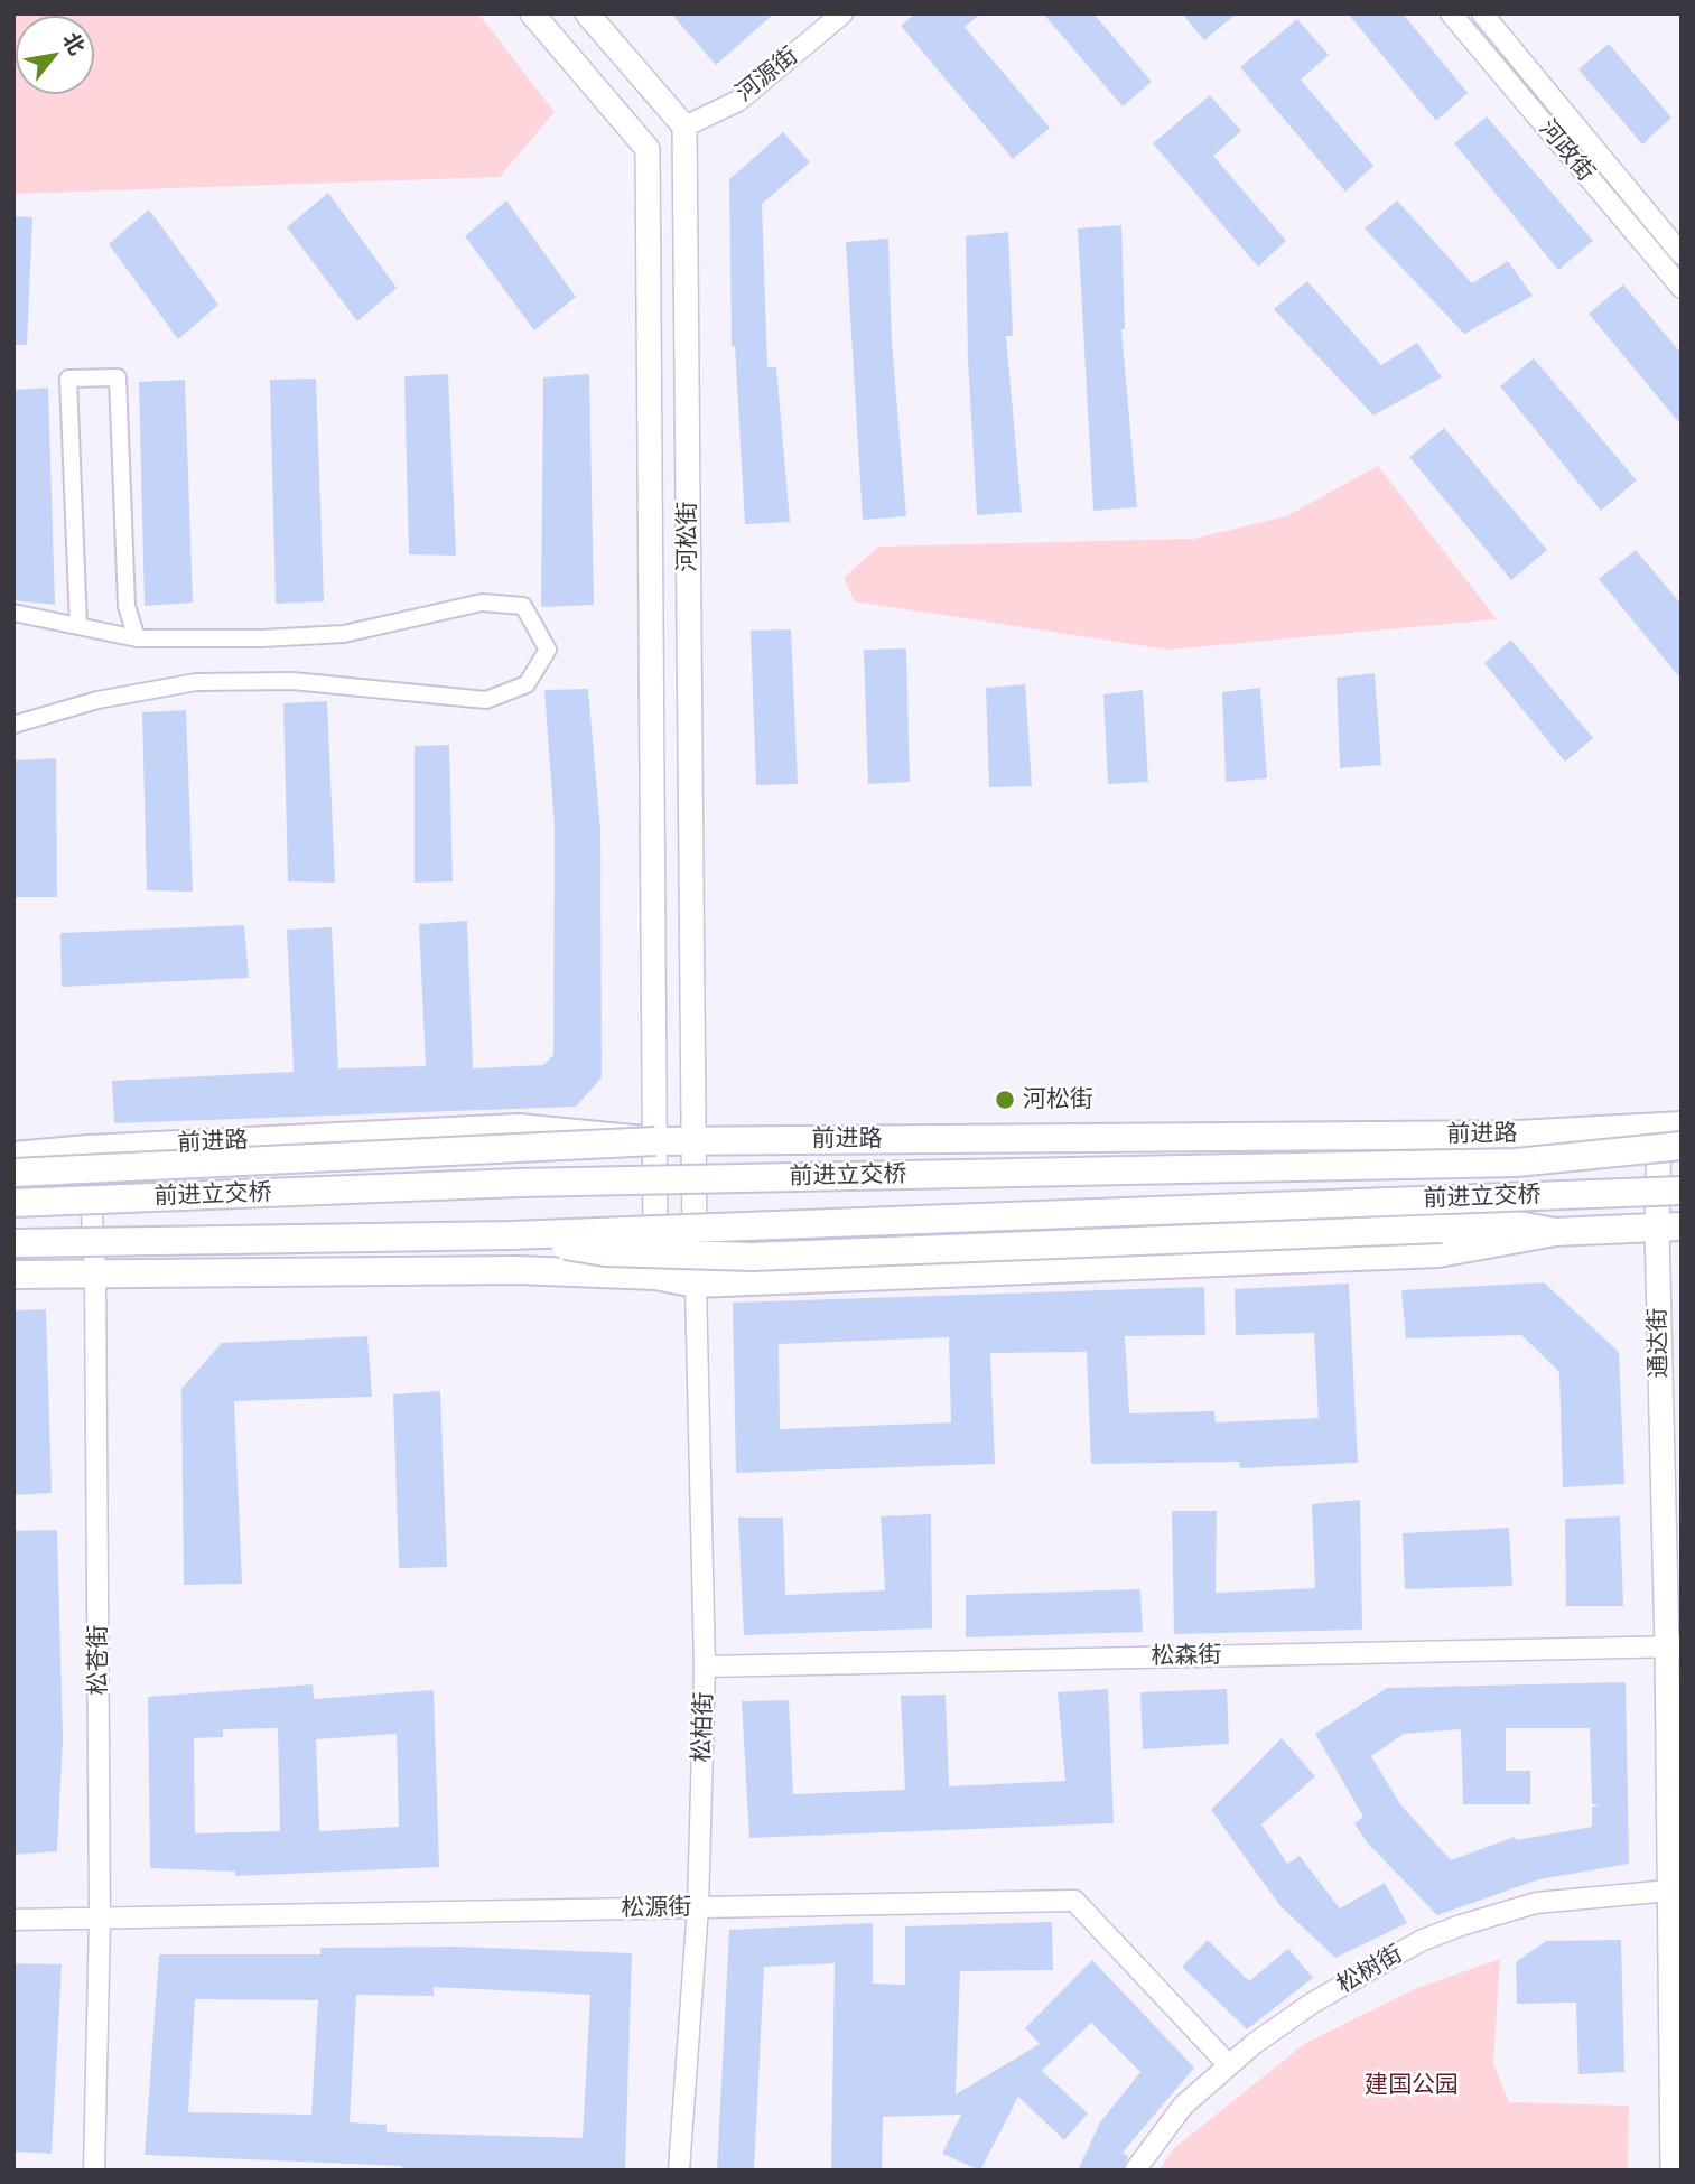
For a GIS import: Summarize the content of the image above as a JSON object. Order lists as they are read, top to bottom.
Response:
{
  "streets": {
    "highway": ["前进路", "前进立交桥"],
    "main road": ["河松街", "通达街"],
    "street": [
      "河源街",
      "河政街",
      "松森街",
      "松苍街",
      "松柏街",
      "松源街",
      "松树街"
    ]
  },
  "crossings": [
    ["河源街", "河松街"],
    ["河松街", "前进路"],
    ["河松街", "松柏街"],
    ["前进路", "通达街"],
    ["前进路", "松苍街"],
    ["通达街", "松森街"],
    ["通达街", "松树街"],
    ["松森街", "松柏街"],
    ["松苍街", "松源街"],
    ["松柏街", "松源街"],
    ["松源街", "松树街"]
  ],
  "parks": ["建国公园"],
  "places": ["河松街"],
  "north": "top right"
}
